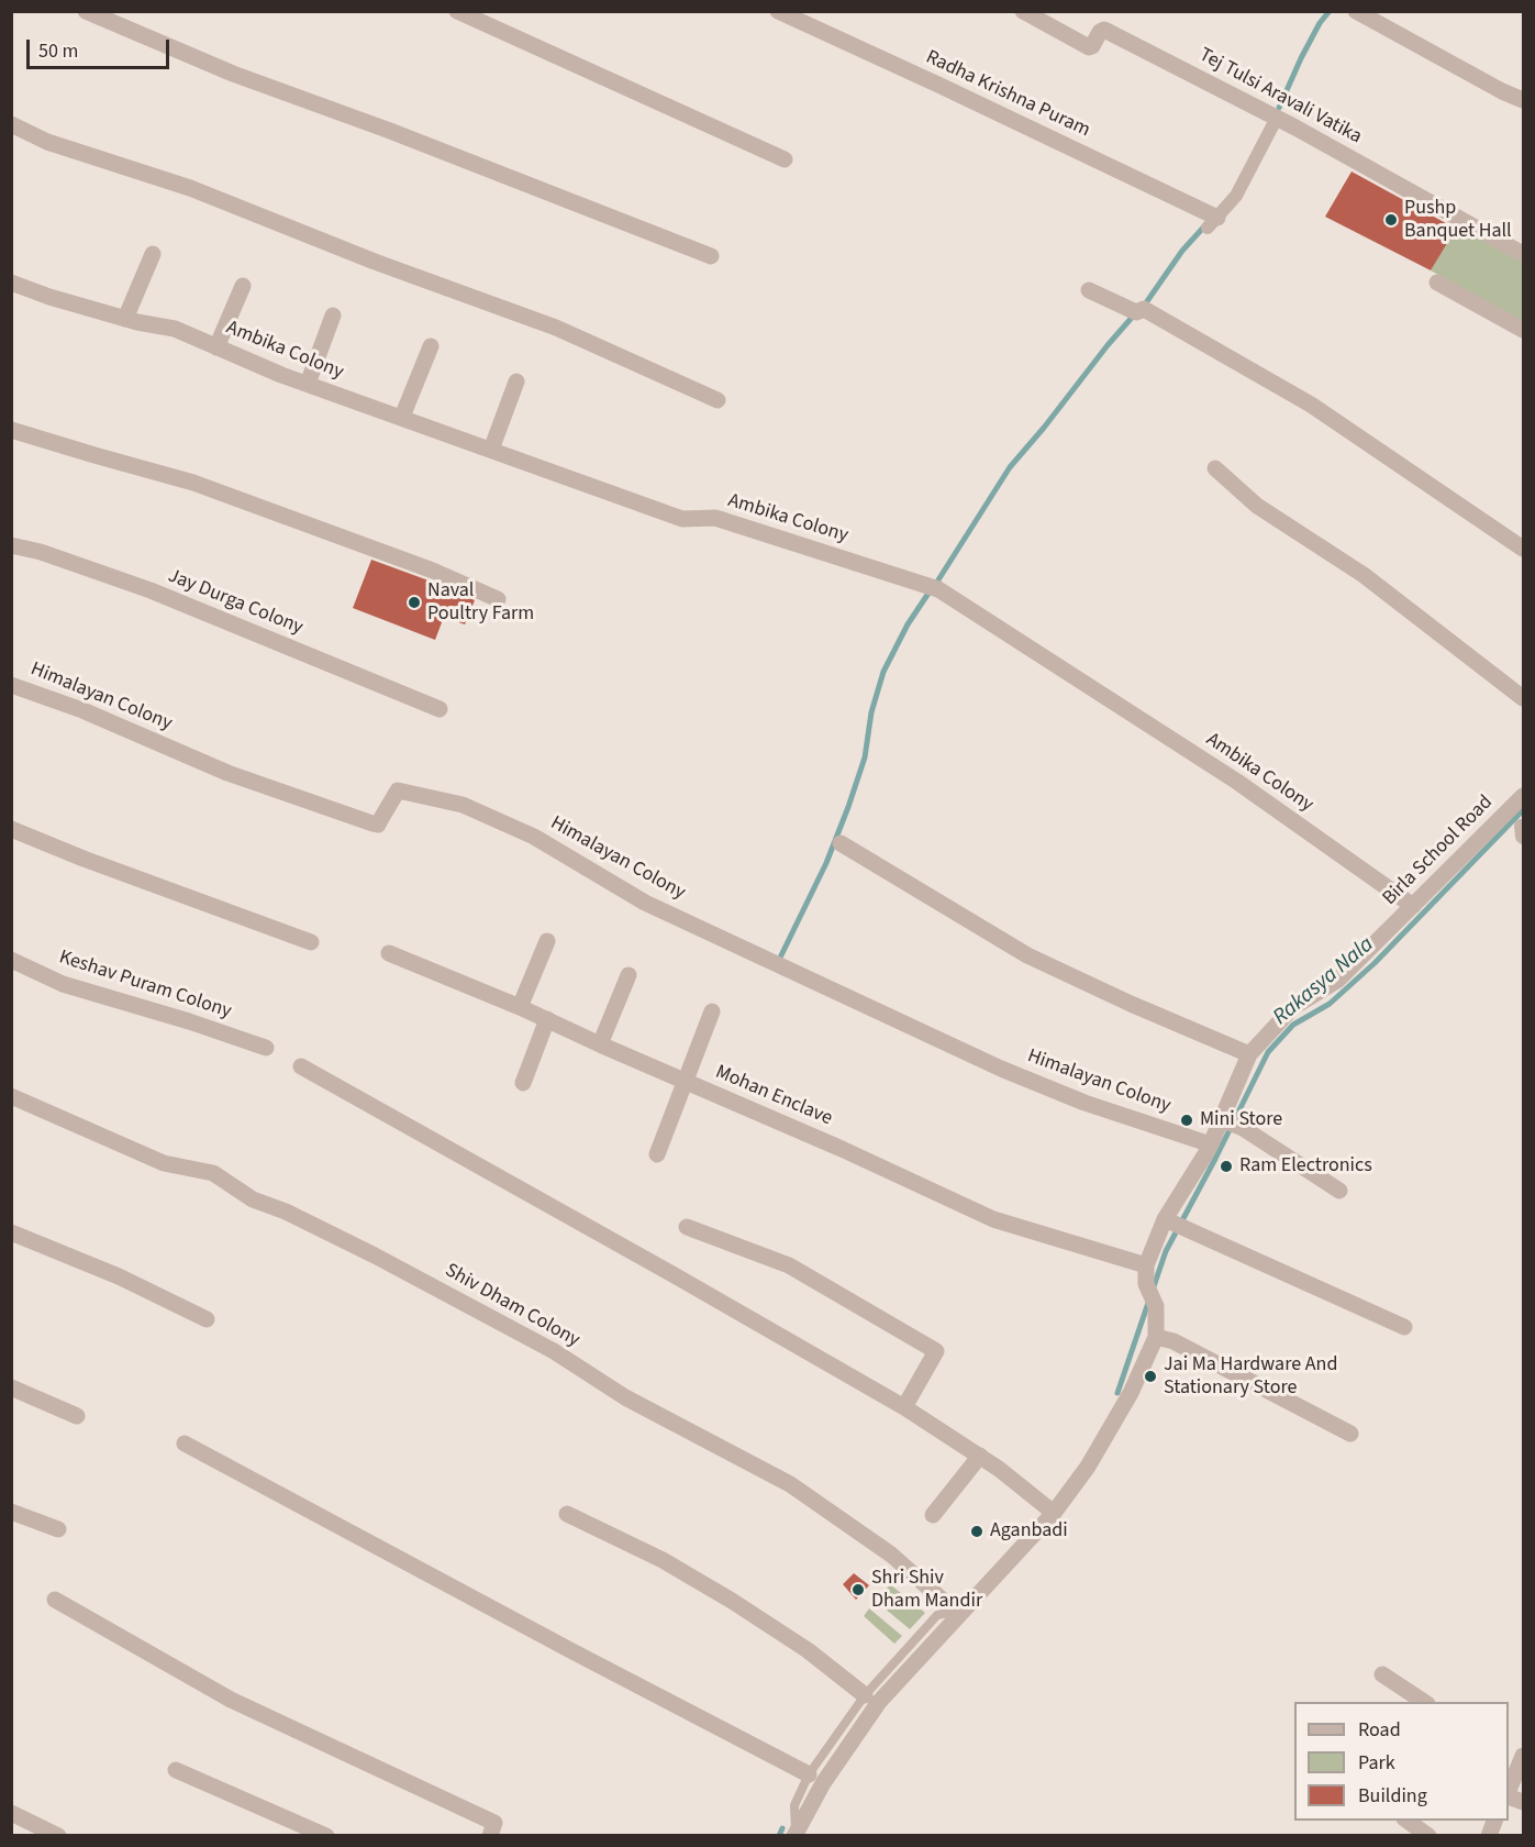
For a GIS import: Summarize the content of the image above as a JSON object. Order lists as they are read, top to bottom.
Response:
{
  "streets": {
    "street": [
      "Radha Krishna Puram",
      "Tej Tulsi Aravali Vatika",
      "Ambika Colony",
      "Jay Durga Colony",
      "Himalayan Colony",
      "Birla School Road",
      "Keshav Puram Colony",
      "Mohan Enclave",
      "Shiv Dham Colony"
    ]
  },
  "crossings": [
    ["Ambika Colony", "Birla School Road"],
    ["Himalayan Colony", "Birla School Road"],
    ["Birla School Road", "Mohan Enclave"],
    ["Birla School Road", "Shiv Dham Colony"]
  ],
  "water": ["Rakasya Nala"],
  "places": [
    "Pushp Banquet Hall",
    "Naval Poultry Farm",
    "Mini Store",
    "Ram Electronics",
    "Jai Ma Hardware And Stationary Store",
    "Aganbadi",
    "Shri Shiv Dham Mandir"
  ],
  "legend": ["Road", "Park", "Building"],
  "scale_bar": "50 m"
}
